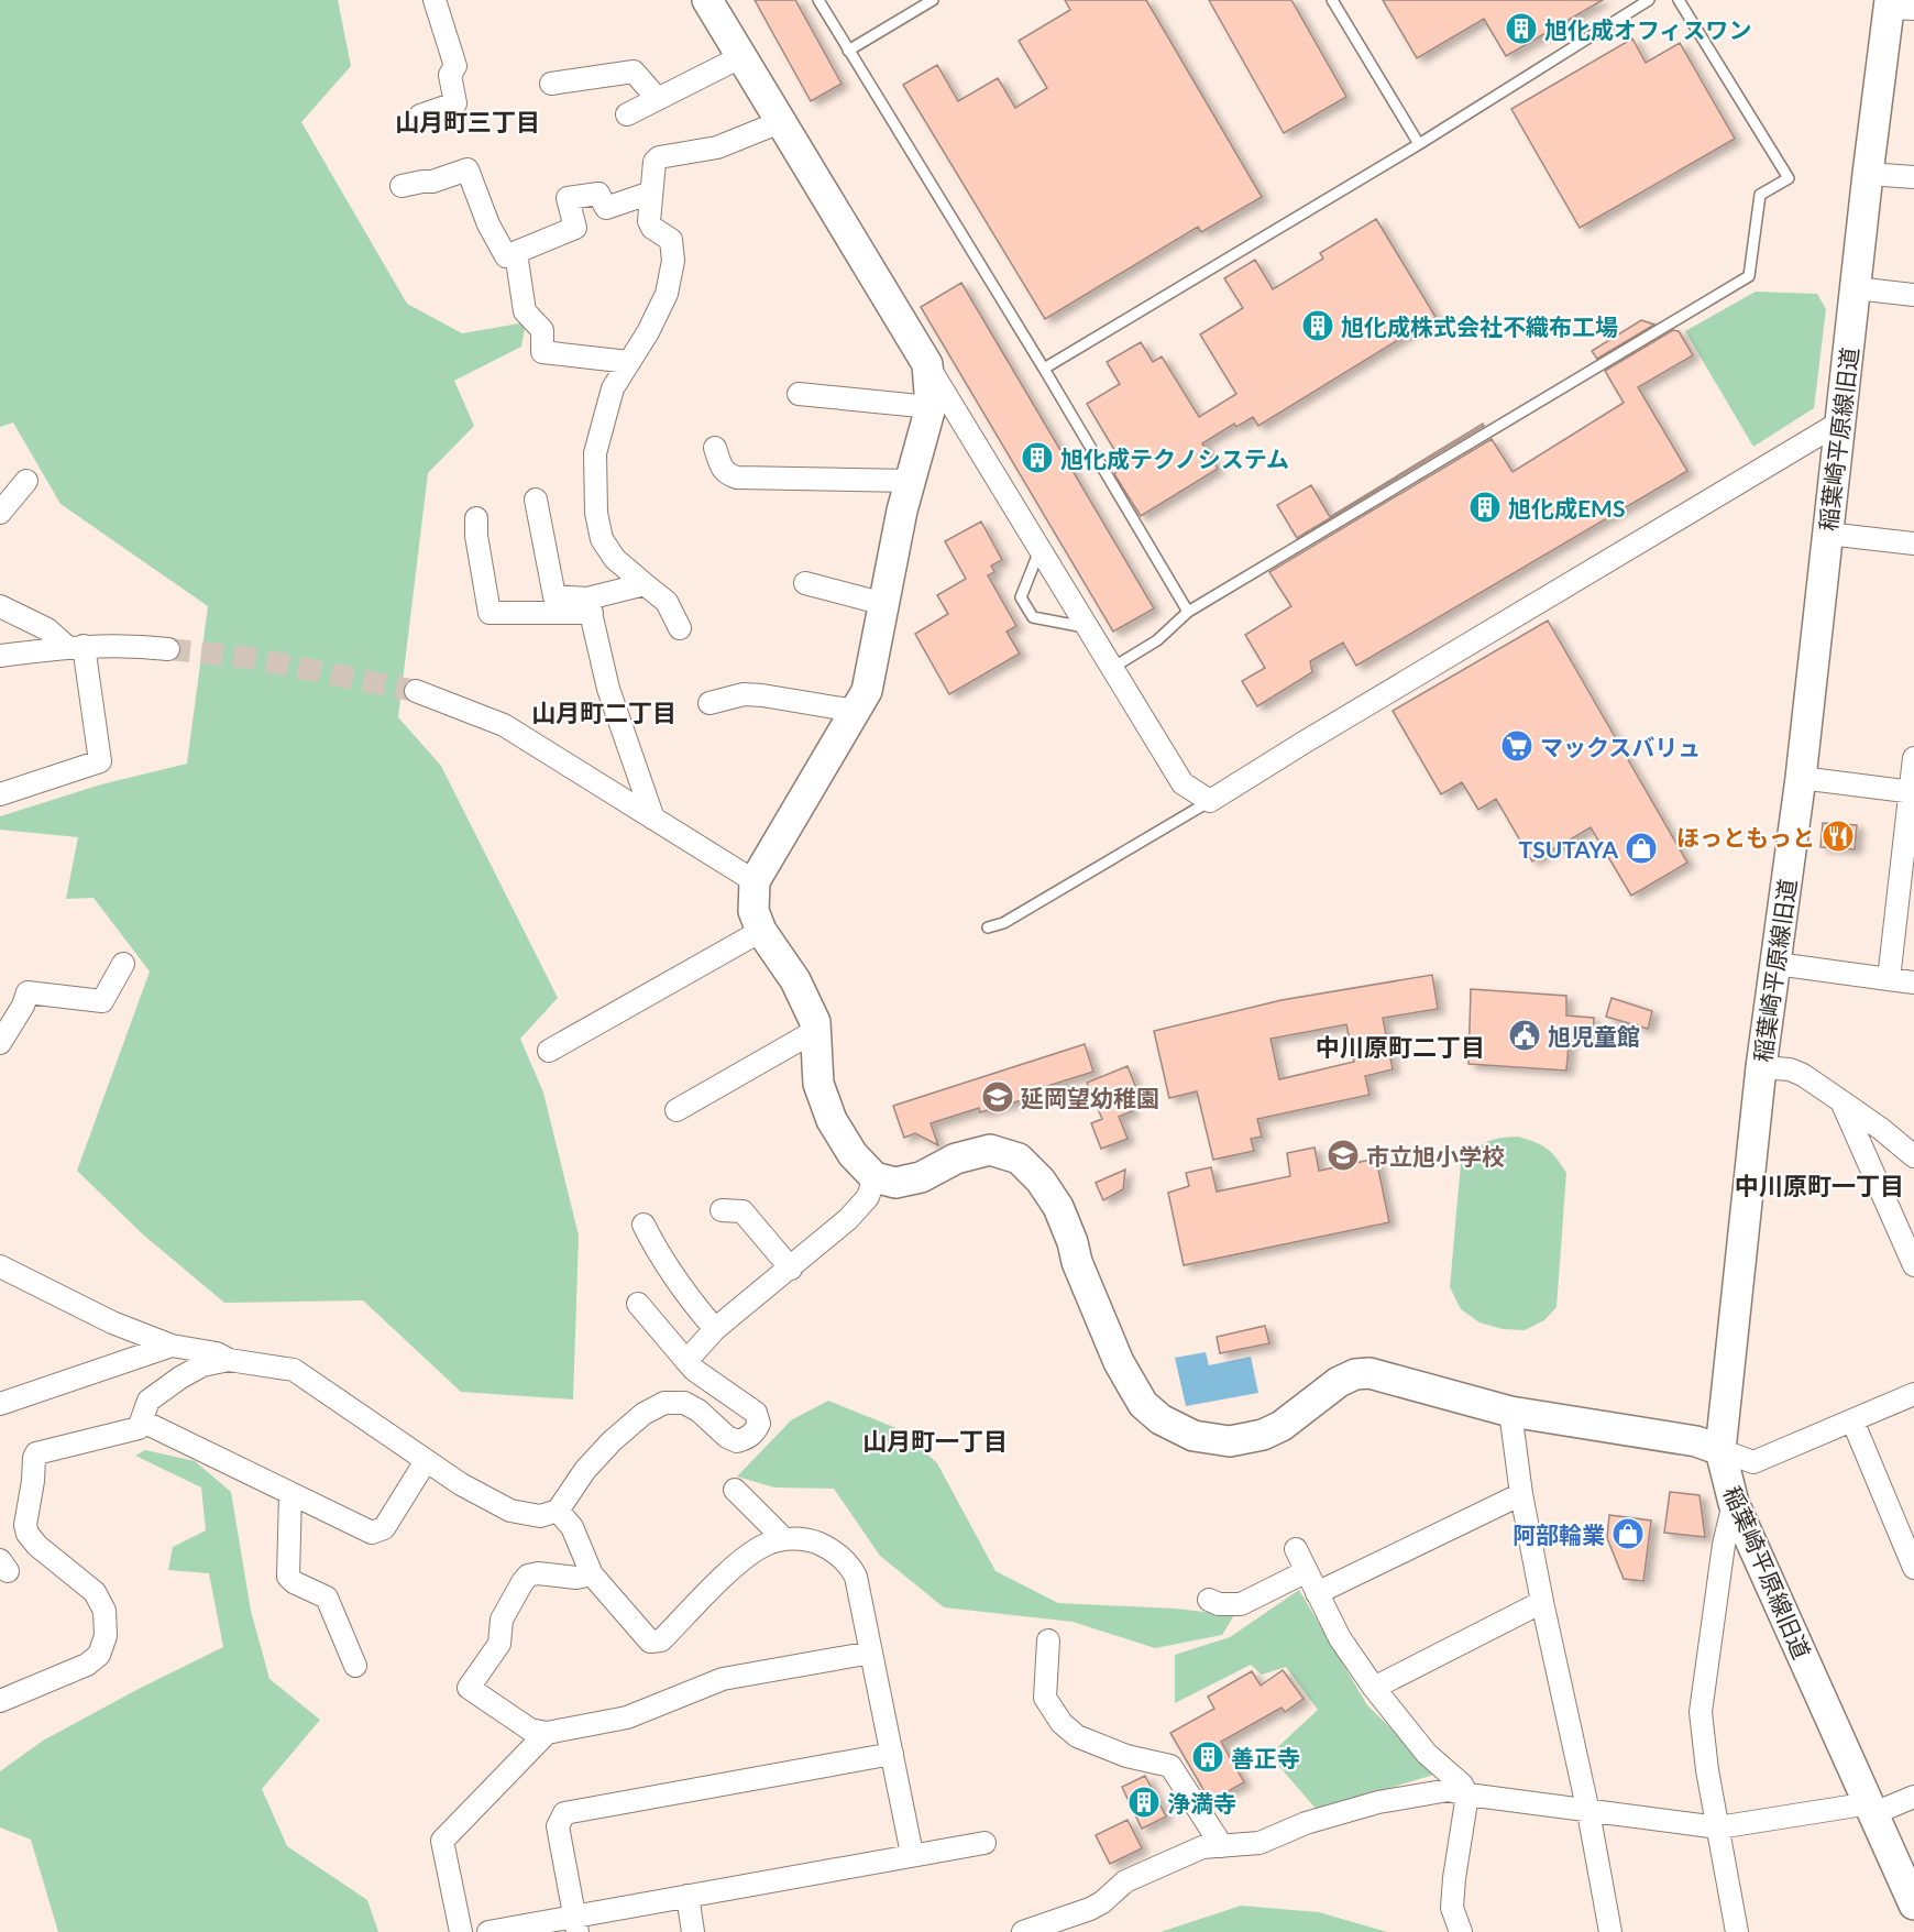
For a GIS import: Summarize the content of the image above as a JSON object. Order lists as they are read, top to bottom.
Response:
{
  "streets": {
    "street": ["稲葉崎平原線旧道"]
  },
  "districts": [
    "山月町三丁目",
    "山月町二丁目",
    "中川原町二丁目",
    "中川原町一丁目",
    "山月町一丁目"
  ],
  "places": {
    "building": [
      "旭化成オフィスワン",
      "旭化成株式会社不織布工場",
      "旭化成テクノシステム",
      "旭化成EMS",
      "善正寺",
      "浄満寺"
    ],
    "supermarket": ["マックスバリュ"],
    "restaurant": ["ほっともっと"],
    "shop": ["TSUTAYA", "阿部輪業"],
    "public building": ["旭児童館"],
    "school or university": ["延岡望幼稚園", "市立旭小学校"]
  }
}
